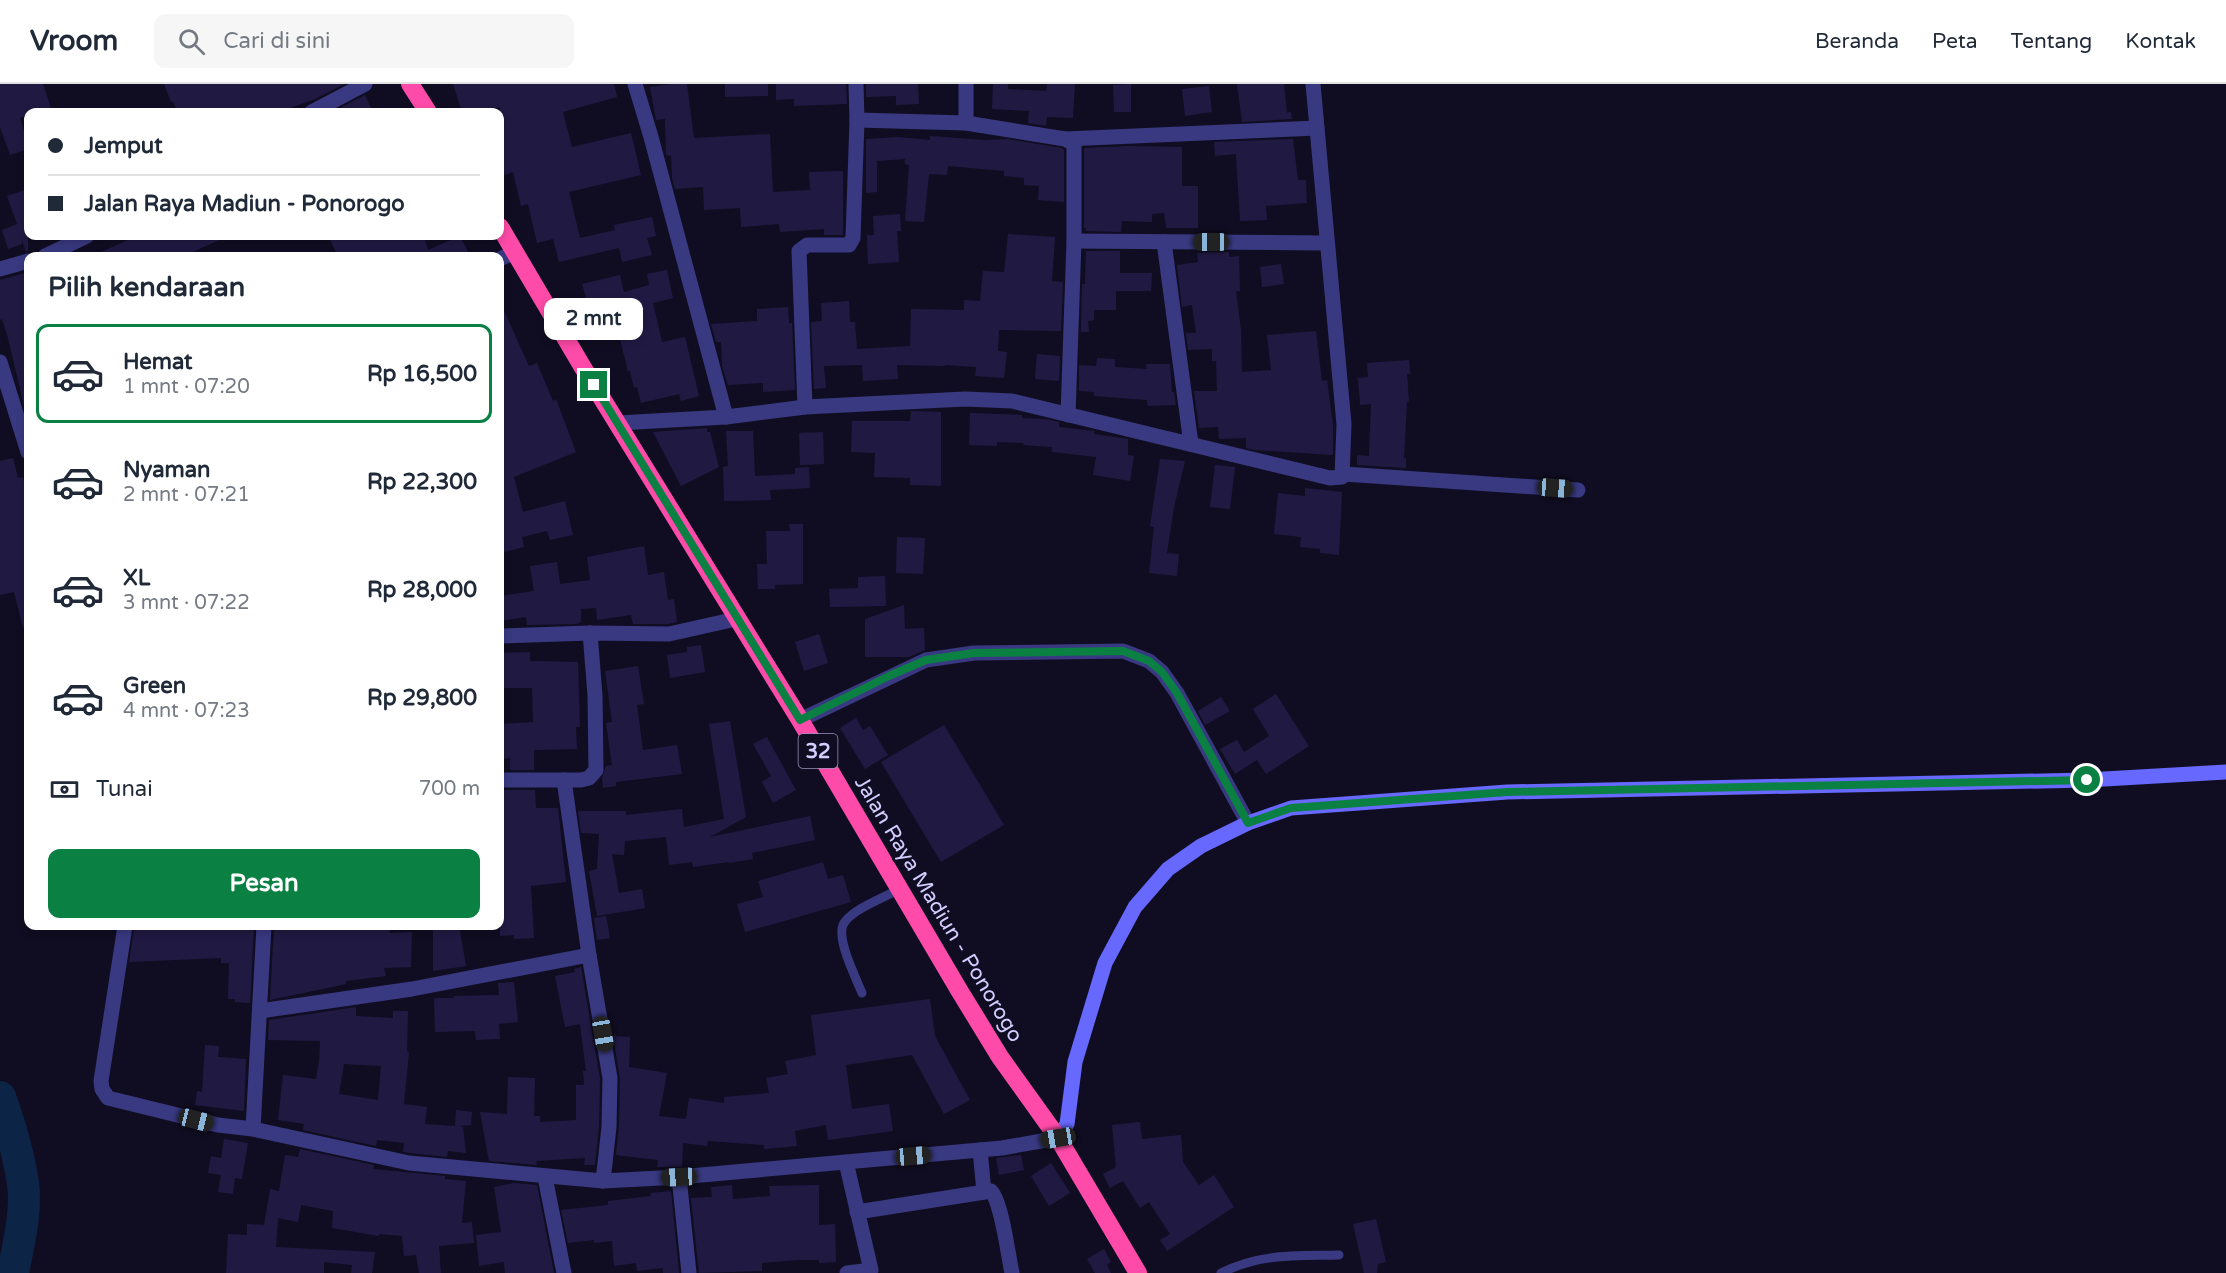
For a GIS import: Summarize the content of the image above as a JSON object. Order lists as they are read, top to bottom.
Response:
{
  "streets": {
    "highway": ["32", "Jalan Raya Madiun - Ponorogo"]
  },
  "page": {
    "header": "Vroom",
    "search": "Cari di sini",
    "nav": [
      "Beranda",
      "Peta",
      "Tentang",
      "Kontak"
    ],
    "banner": ["Jemput", "Jalan Raya Madiun - Ponorogo"],
    "heading": "Pilih kendaraan",
    "bubble": "2 mnt",
    "list": [
      {
        "name": "Hemat",
        "note": "1 mnt · 07:20",
        "value": "Rp 16,500"
      },
      {
        "name": "Nyaman",
        "note": "2 mnt · 07:21",
        "value": "Rp 22,300"
      },
      {
        "name": "XL",
        "note": "3 mnt · 07:22",
        "value": "Rp 28,000"
      },
      {
        "name": "Green",
        "note": "4 mnt · 07:23",
        "value": "Rp 29,800"
      }
    ],
    "pay": ["Tunai", "700 m"],
    "buttons": "Pesan"
  }
}
